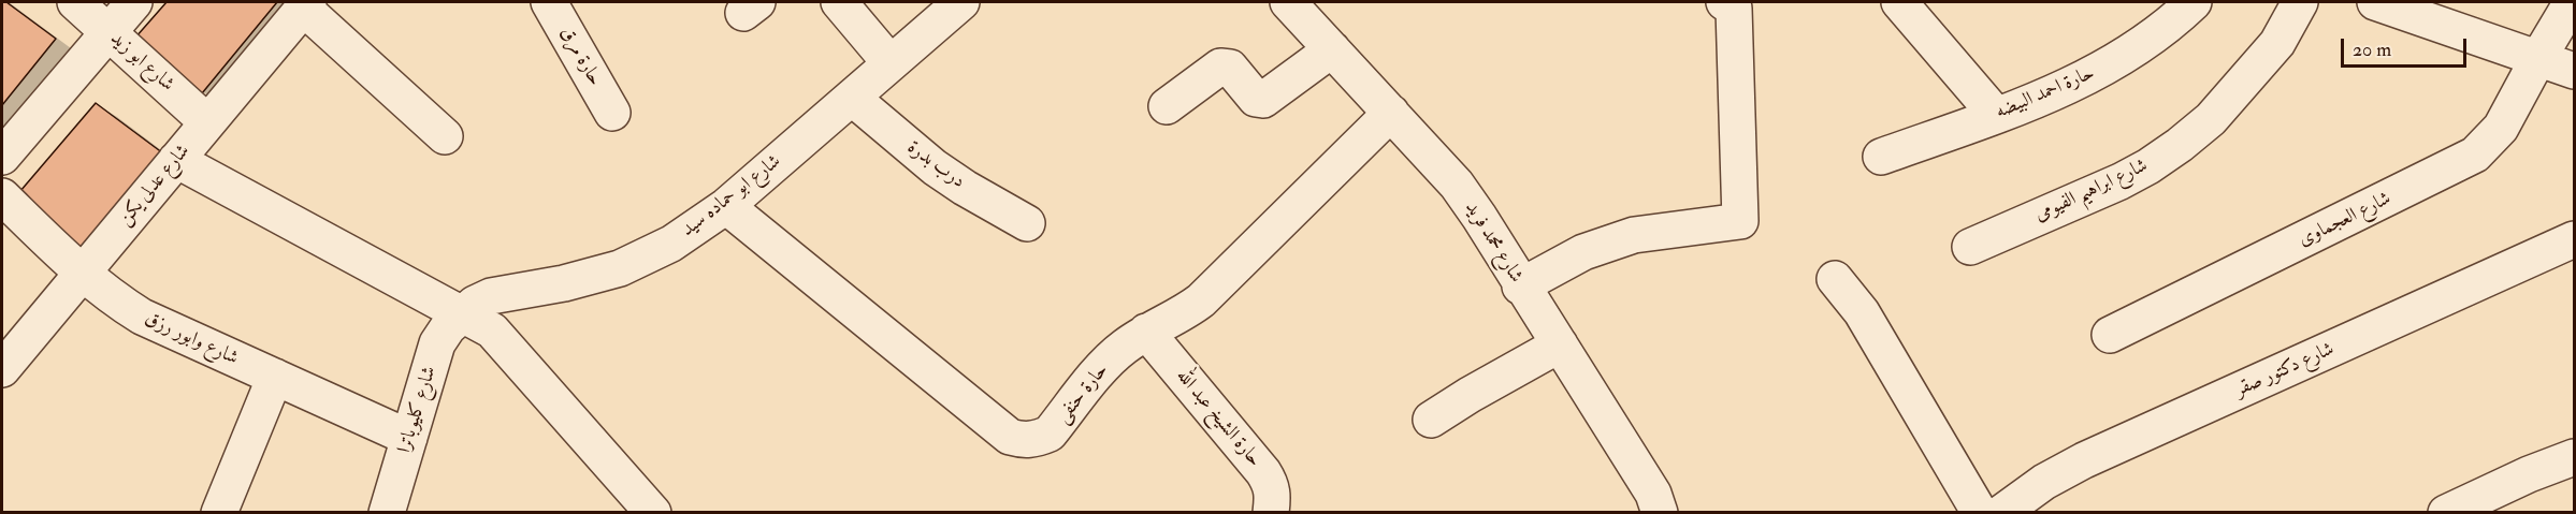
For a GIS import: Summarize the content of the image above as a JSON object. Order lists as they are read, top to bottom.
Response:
{
  "streets": {
    "street": [
      "حارة مرق",
      "شارع ابو زيد",
      "حارة احمد البيضه",
      "درب بدرة",
      "شارع عدلى يكن",
      "شارع ابراهيم الفيومى",
      "شارع ابو حماده سيد",
      "شارع العجماوى",
      "شارع محمد فريد",
      "شارع وابور رزق",
      "شارع دكتور صقر",
      "حارة حنفى",
      "شارع كليوباترا",
      "حارة الشيخ عبد الله"
    ]
  },
  "crossings": [
    ["شارع ابو زيد", "شارع عدلى يكن"],
    ["درب بدرة", "شارع ابو حماده سيد"],
    ["شارع عدلى يكن", "شارع وابور رزق"],
    ["شارع ابو حماده سيد", "حارة حنفى"],
    ["شارع ابو حماده سيد", "شارع كليوباترا"],
    ["شارع محمد فريد", "حارة حنفى"],
    ["شارع وابور رزق", "شارع كليوباترا"],
    ["حارة حنفى", "حارة الشيخ عبد الله"]
  ],
  "scale_bar": "20 m"
}
